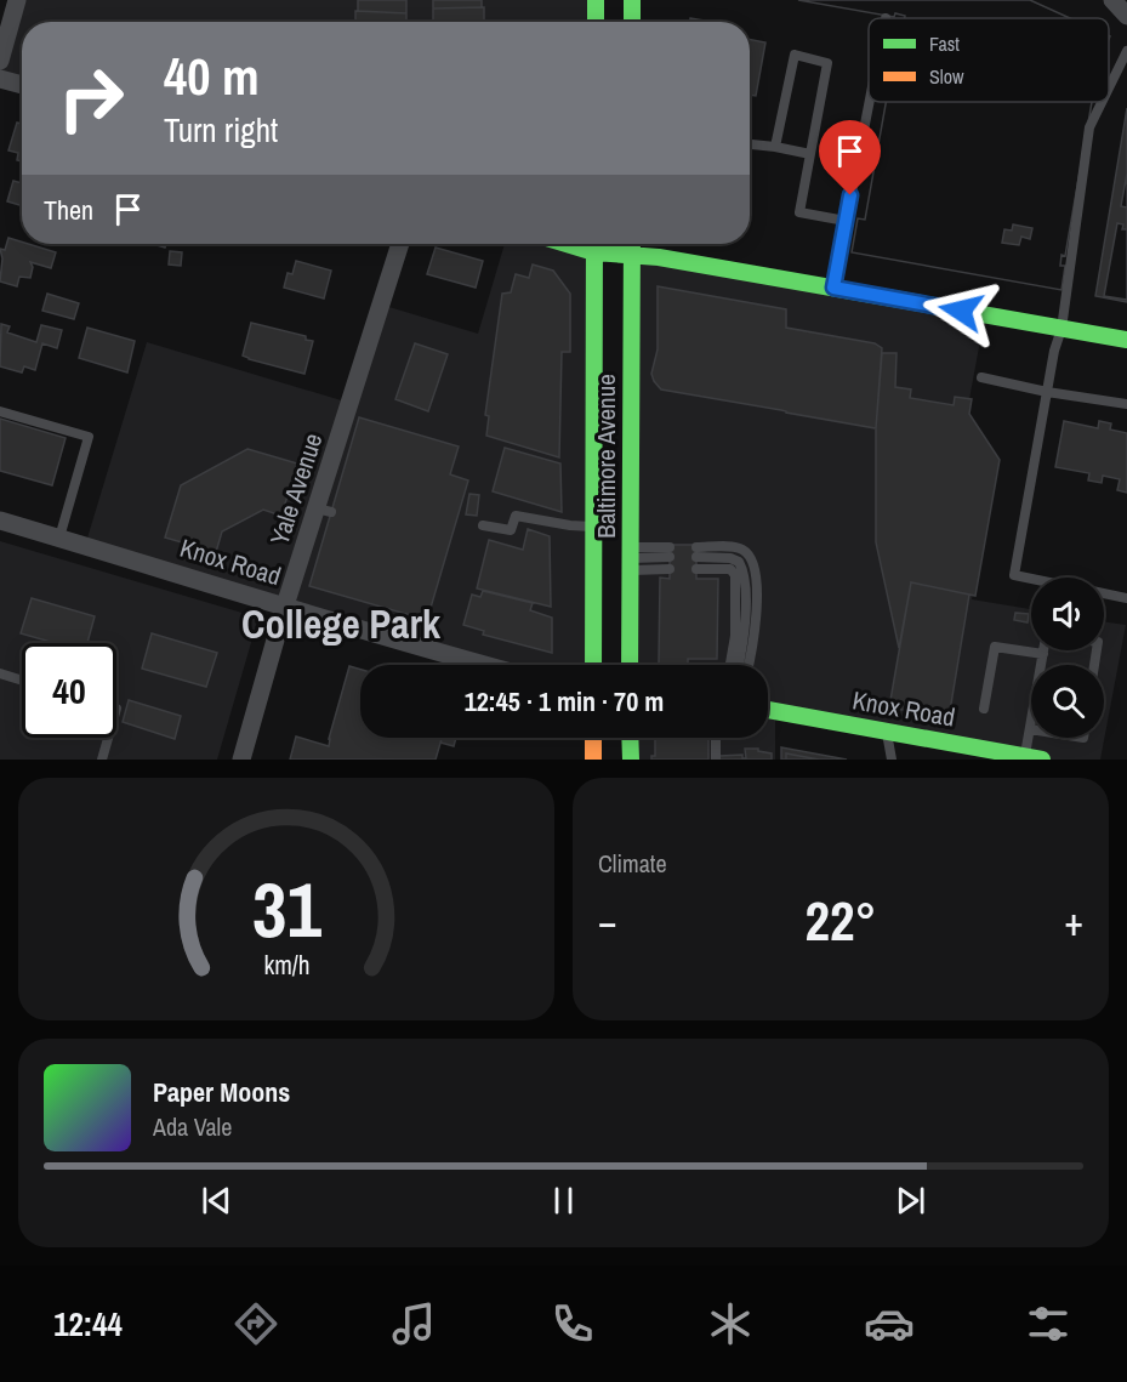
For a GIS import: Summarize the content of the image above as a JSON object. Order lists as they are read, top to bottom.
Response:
{
  "streets": {
    "main road": ["Baltimore Avenue", "Knox Road"],
    "street": ["Yale Avenue"]
  },
  "crossings": [
    ["Yale Avenue", "Knox Road"]
  ],
  "districts": ["College Park"],
  "legend": ["Fast", "Slow"],
  "page": {
    "turn": ["40 m", "Turn right"],
    "then": "Then",
    "limit": "40",
    "trip": "12:45 · 1 min · 70 m",
    "tile": "Climate",
    "heat": ["−", "22°", "+"],
    "song": ["Paper Moons", "Ada Vale"],
    "tabs": "12:44",
    "gauge": ["31", "km/h"]
  }
}
